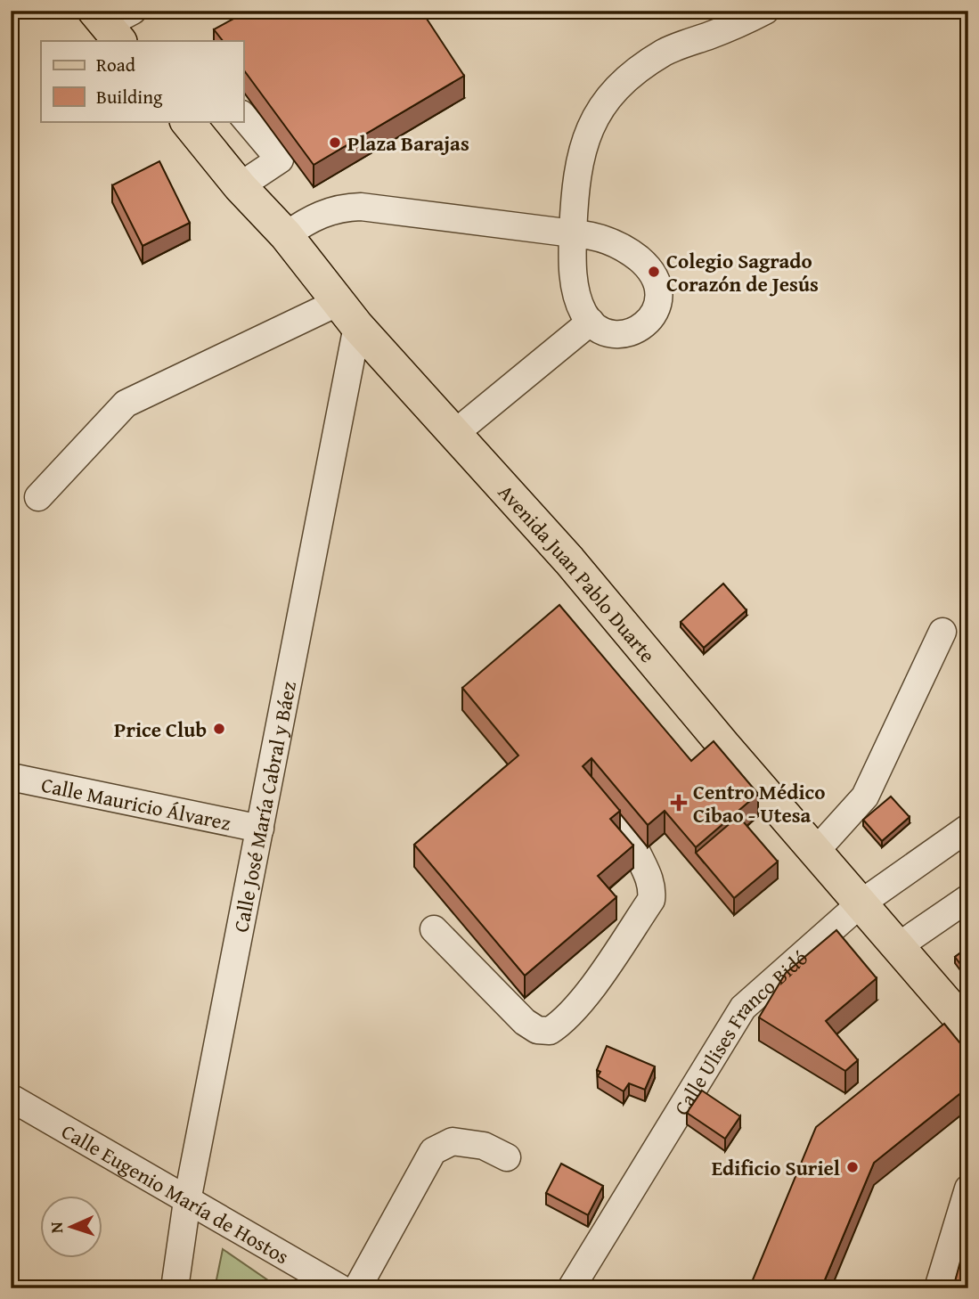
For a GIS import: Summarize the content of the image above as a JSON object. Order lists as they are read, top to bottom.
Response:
{
  "streets": {
    "main road": ["Avenida Juan Pablo Duarte"],
    "street": [
      "Calle Mauricio Álvarez",
      "Calle José María Cabral y Báez",
      "Calle Ulises Franco Bidó",
      "Calle Eugenio María de Hostos"
    ]
  },
  "crossings": [
    ["Avenida Juan Pablo Duarte", "Calle José María Cabral y Báez"],
    ["Avenida Juan Pablo Duarte", "Calle Ulises Franco Bidó"],
    ["Calle Mauricio Álvarez", "Calle José María Cabral y Báez"],
    ["Calle José María Cabral y Báez", "Calle Eugenio María de Hostos"]
  ],
  "places": {
    "other": [
      "Plaza Barajas",
      "Colegio Sagrado Corazón de Jesús",
      "Price Club",
      "Edificio Suriel"
    ],
    "health": ["Centro Médico Cibao - Utesa"]
  },
  "legend": ["Road", "Building"],
  "north": "left"
}
